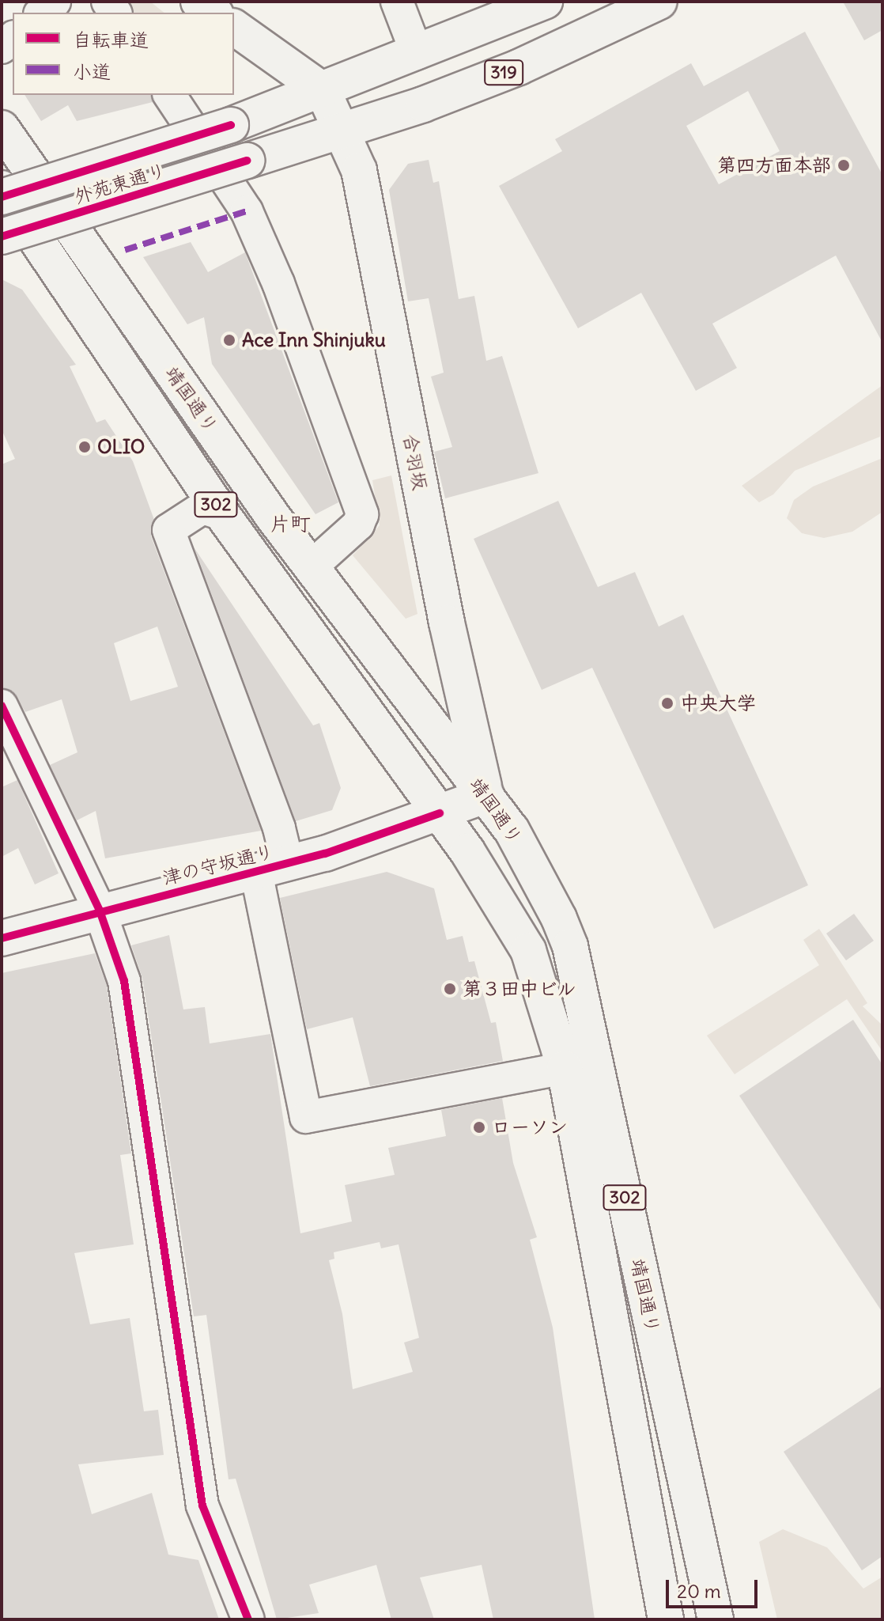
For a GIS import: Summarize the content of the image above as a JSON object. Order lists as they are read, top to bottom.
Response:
{
  "streets": {
    "main road": [
      "319",
      "外苑東通り",
      "靖国通り",
      "合羽坂",
      "302",
      "津の守坂通り"
    ]
  },
  "crossings": [
    ["外苑東通り", "合羽坂"],
    ["外苑東通り", "302"],
    ["靖国通り", "合羽坂"],
    ["靖国通り", "津の守坂通り"],
    ["合羽坂", "302"],
    ["合羽坂", "津の守坂通り"]
  ],
  "districts": ["片町"],
  "places": [
    "第四方面本部",
    "Ace Inn Shinjuku",
    "OLIO",
    "中央大学",
    "第３田中ビル",
    "ローソン"
  ],
  "legend": ["自転車道", "小道"],
  "scale_bar": "20 m"
}
